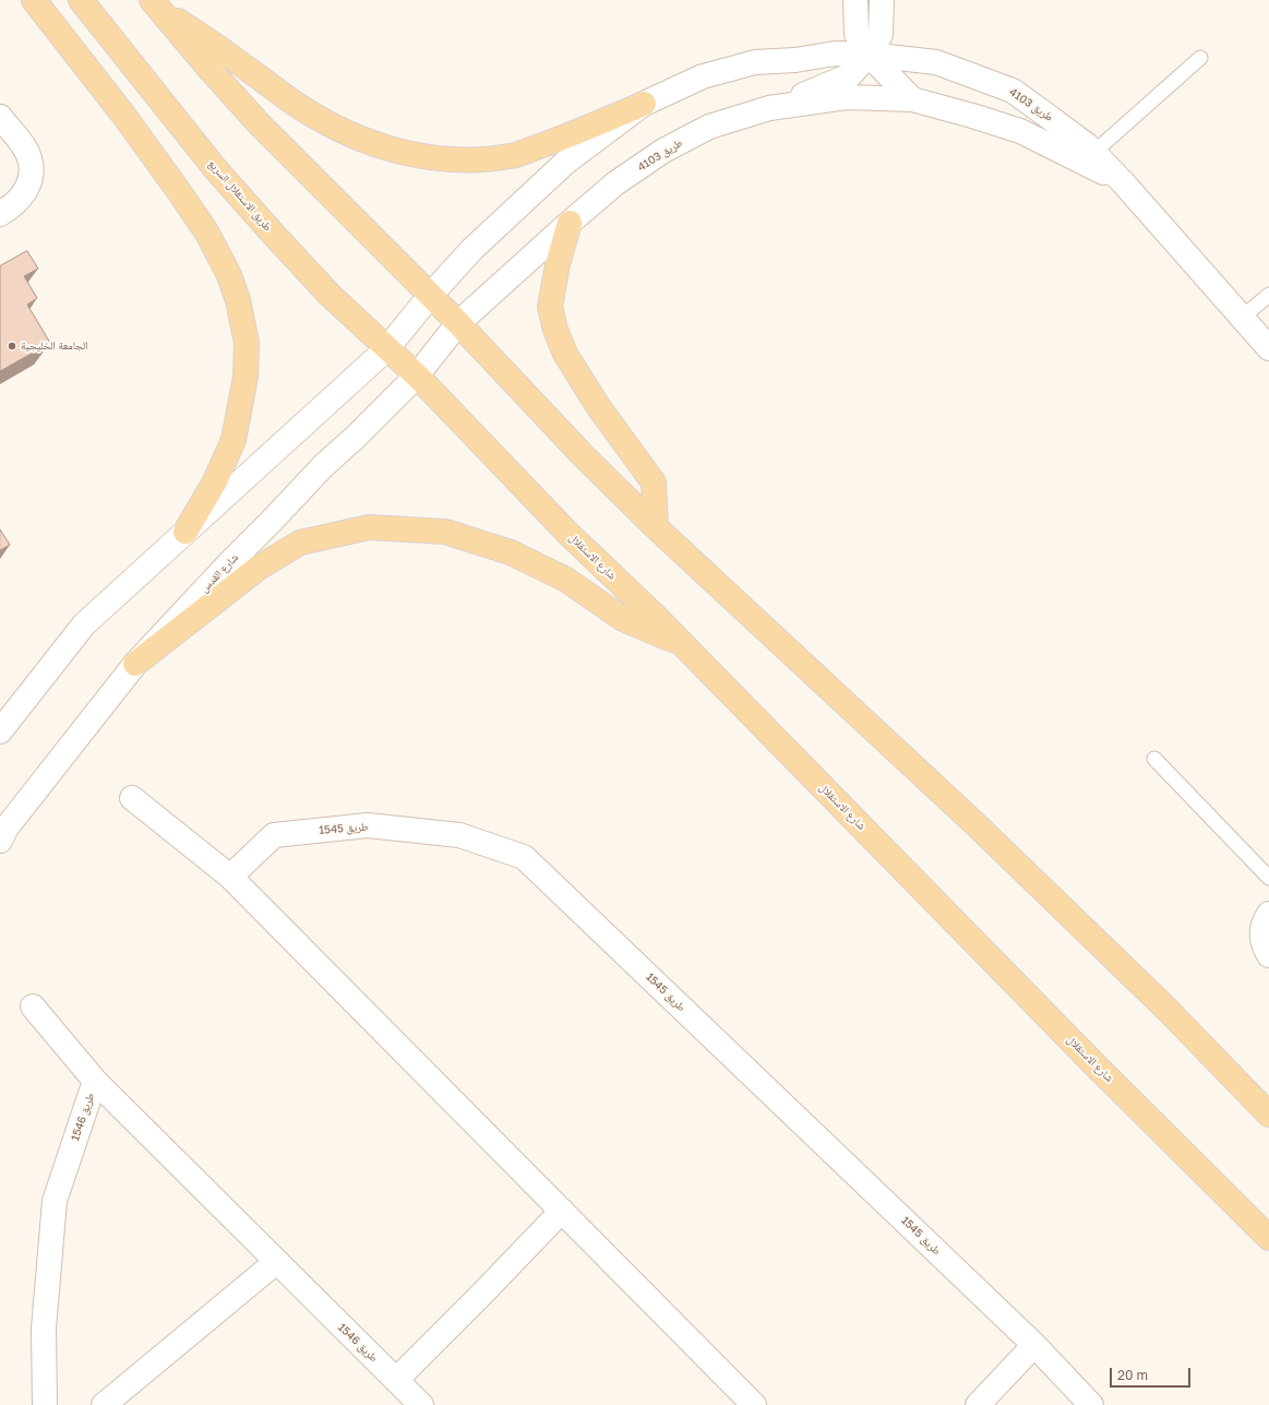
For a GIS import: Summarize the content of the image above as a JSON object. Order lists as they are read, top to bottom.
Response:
{
  "streets": {
    "main road": ["طريق الاستقلال السريع", "شارع الاستقلال"],
    "street": [
      "طريق 4103",
      "شارع القدس",
      "طريق 1545",
      "طريق 1546"
    ]
  },
  "crossings": [
    ["طريق 4103", "شارع القدس"],
    ["طريق الاستقلال السريع", "شارع الاستقلال"],
    ["طريق الاستقلال السريع", "شارع القدس"],
    ["شارع الاستقلال", "شارع القدس"]
  ],
  "places": ["الجامعة الخليجية"],
  "scale_bar": "20 m"
}
